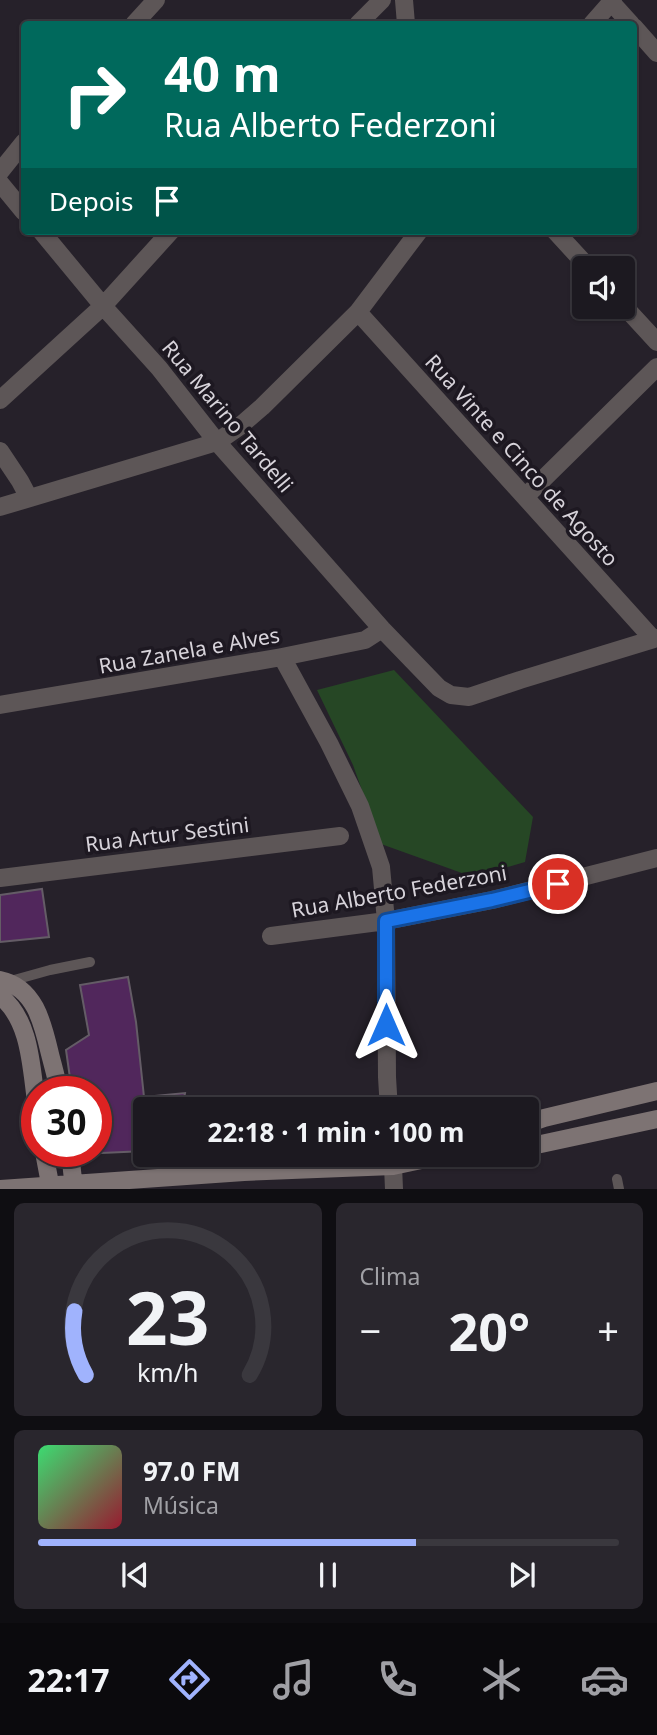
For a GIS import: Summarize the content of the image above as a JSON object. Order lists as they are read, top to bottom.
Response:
{
  "streets": {
    "street": [
      "Rua Marino Tardelli",
      "Rua Vinte e Cinco de Agosto",
      "Rua Zanela e Alves",
      "Rua Artur Sestini",
      "Rua Alberto Federzoni"
    ]
  },
  "crossings": [
    ["Rua Marino Tardelli", "Rua Vinte e Cinco de Agosto"],
    ["Rua Marino Tardelli", "Rua Zanela e Alves"]
  ],
  "page": {
    "turn": ["40 m", "Rua Alberto Federzoni"],
    "then": "Depois",
    "limit": "30",
    "trip": "22:18 · 1 min · 100 m",
    "tile": "Clima",
    "heat": ["−", "20°", "+"],
    "song": ["97.0 FM", "Música"],
    "tabs": "22:17",
    "gauge": ["23", "km/h"]
  }
}
